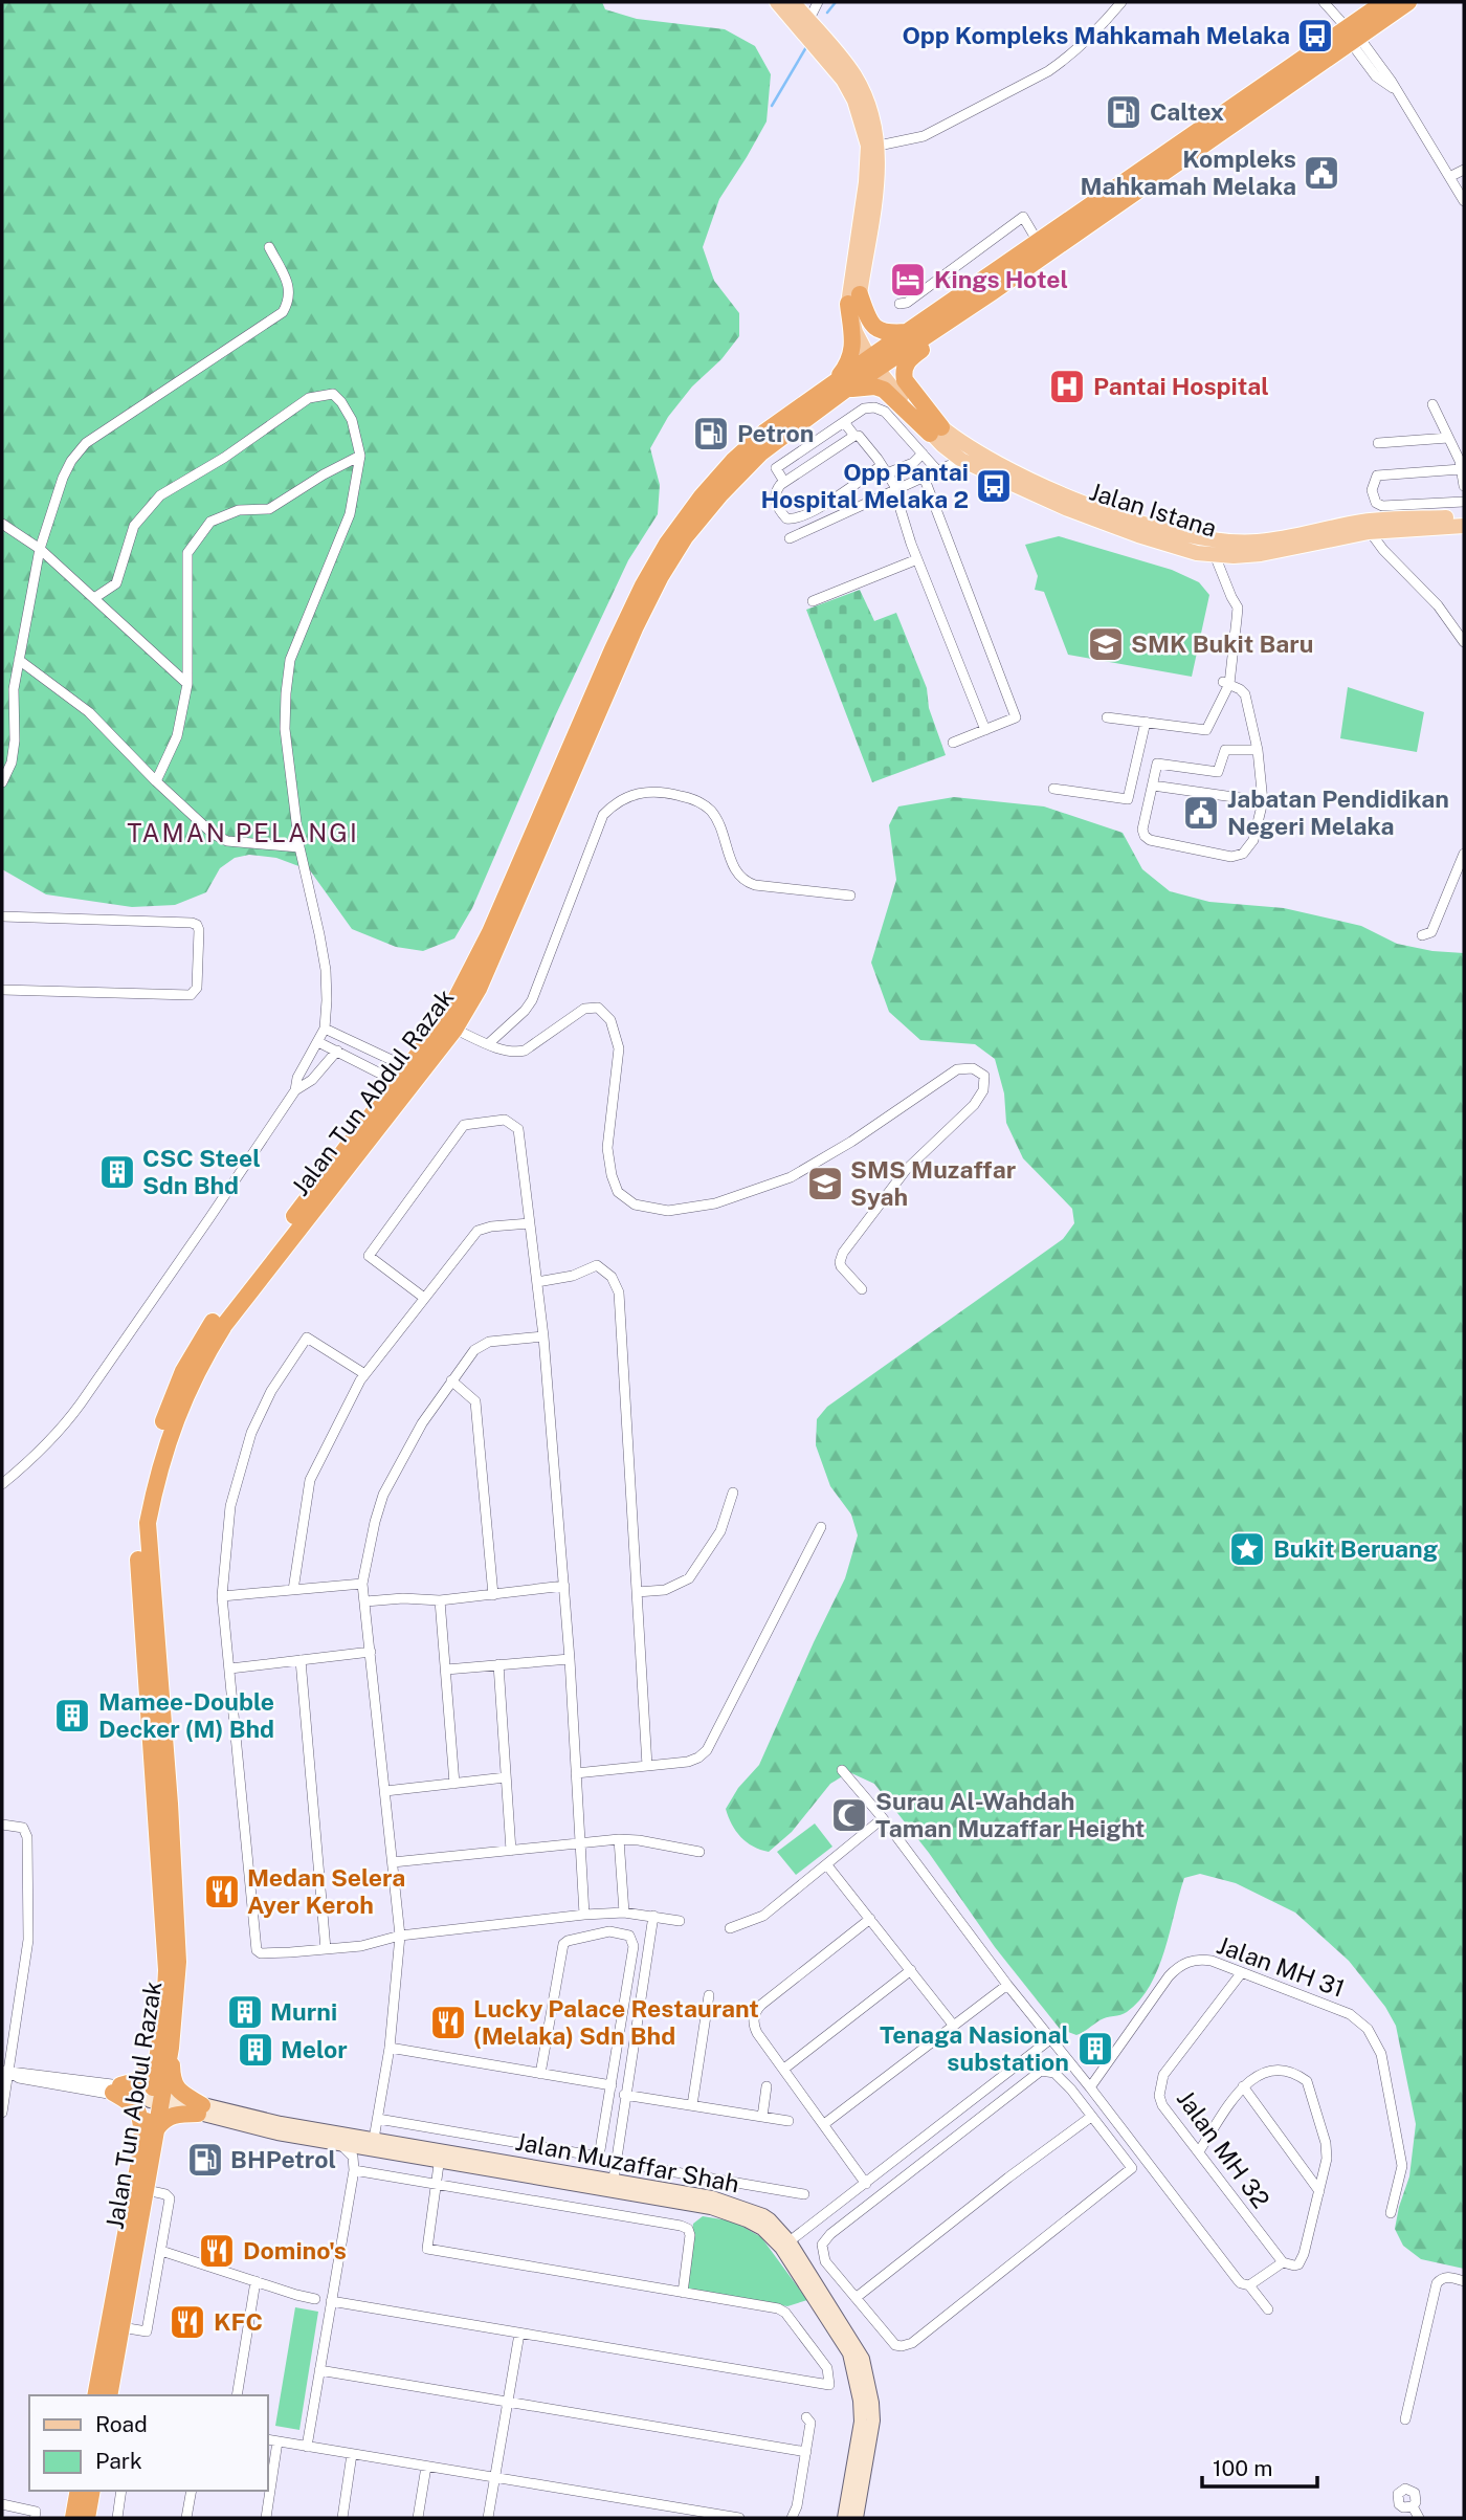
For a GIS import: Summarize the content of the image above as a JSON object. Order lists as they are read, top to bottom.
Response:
{
  "streets": {
    "highway": ["Jalan Tun Abdul Razak"],
    "main road": ["Jalan Istana", "Jalan Muzaffar Shah"],
    "street": ["Jalan MH 31", "Jalan MH 32"]
  },
  "crossings": [
    ["Jalan Istana", "Jalan Tun Abdul Razak"],
    ["Jalan Tun Abdul Razak", "Jalan Muzaffar Shah"],
    ["Jalan MH 31", "Jalan MH 32"]
  ],
  "districts": ["TAMAN PELANGI"],
  "places": {
    "bus stop": ["Opp Kompleks Mahkamah Melaka", "Opp Pantai Hospital Melaka 2"],
    "fuel station": ["Caltex", "Petron", "BHPetrol"],
    "public building": ["Kompleks Mahkamah Melaka", "Jabatan Pendidikan Negeri Melaka"],
    "hotel": ["Kings Hotel"],
    "hospital": ["Pantai Hospital"],
    "school or university": ["SMK Bukit Baru", "SMS Muzaffar Syah"],
    "building": [
      "CSC Steel Sdn Bhd",
      "Mamee-Double Decker (M) Bhd",
      "Murni",
      "Tenaga Nasional substation",
      "Melor"
    ],
    "place": ["Bukit Beruang"],
    "mosque": ["Surau Al-Wahdah Taman Muzaffar Height"],
    "restaurant": [
      "Medan Selera Ayer Keroh",
      "Lucky Palace Restaurant (Melaka) Sdn Bhd",
      "Domino's",
      "KFC"
    ]
  },
  "legend": ["Road", "Park"],
  "scale_bar": "100 m"
}
